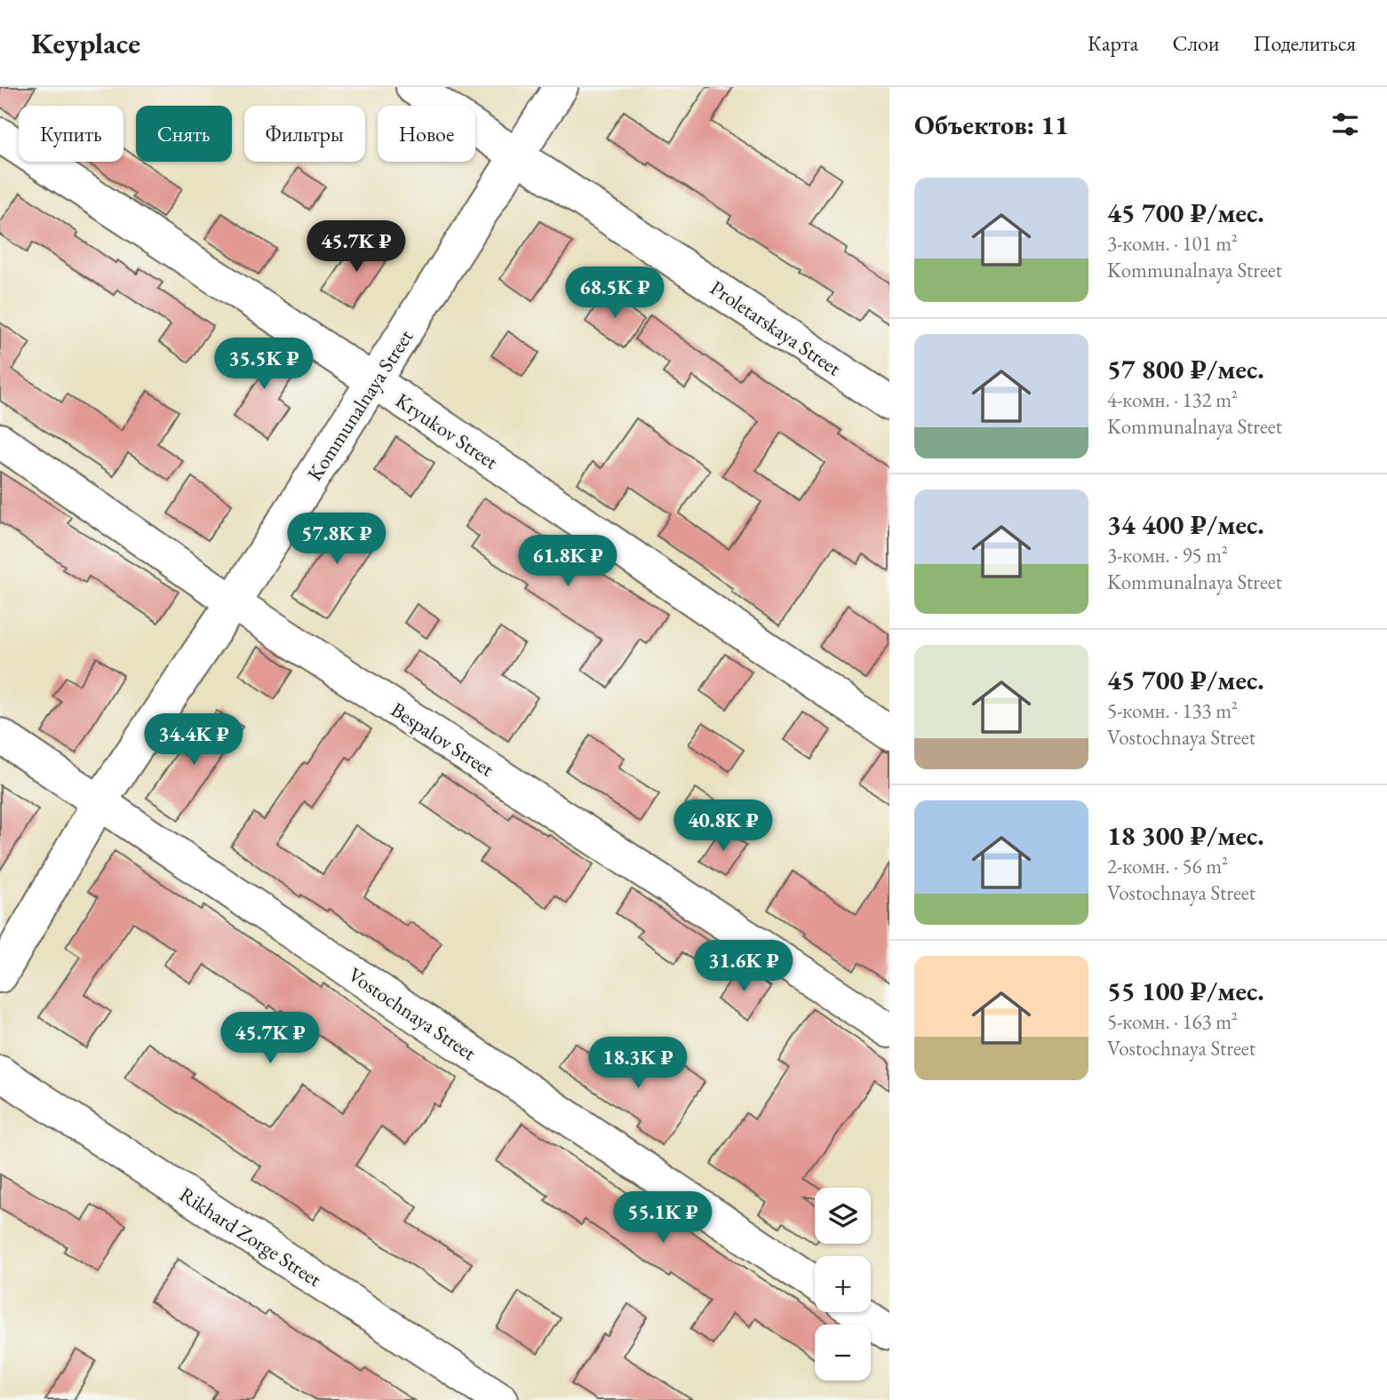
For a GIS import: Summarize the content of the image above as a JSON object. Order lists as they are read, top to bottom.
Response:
{
  "streets": {
    "street": [
      "Proletarskaya Street",
      "Kommunalnaya Street",
      "Kryukov Street",
      "Bespalov Street",
      "Vostochnaya Street",
      "Rikhard Zorge Street"
    ]
  },
  "crossings": [
    ["Proletarskaya Street", "Kommunalnaya Street"],
    ["Kommunalnaya Street", "Kryukov Street"],
    ["Kommunalnaya Street", "Bespalov Street"],
    ["Kommunalnaya Street", "Vostochnaya Street"]
  ],
  "page": {
    "header": "Keyplace",
    "nav": ["Карта", "Слои", "Поделиться"],
    "heading": "Объектов: 11",
    "chip": [
      "Купить",
      "Снять",
      "Фильтры",
      "Новое"
    ],
    "list": [
      {
        "name": "45 700 ₽/мес.",
        "note": "3-комн. · 101 m² · Kommunalnaya Street"
      },
      {
        "name": "57 800 ₽/мес.",
        "note": "4-комн. · 132 m² · Kommunalnaya Street"
      },
      {
        "name": "34 400 ₽/мес.",
        "note": "3-комн. · 95 m² · Kommunalnaya Street"
      },
      {
        "name": "45 700 ₽/мес.",
        "note": "5-комн. · 133 m² · Vostochnaya Street"
      },
      {
        "name": "18 300 ₽/мес.",
        "note": "2-комн. · 56 m² · Vostochnaya Street"
      },
      {
        "name": "55 100 ₽/мес.",
        "note": "5-комн. · 163 m² · Vostochnaya Street"
      }
    ],
    "price": [
      "45.7K ₽",
      "68.5K ₽",
      "35.5K ₽",
      "57.8K ₽",
      "61.8K ₽",
      "34.4K ₽",
      "40.8K ₽",
      "31.6K ₽",
      "45.7K ₽",
      "18.3K ₽",
      "55.1K ₽"
    ],
    "map_buttons": ["+", "−"]
  }
}
